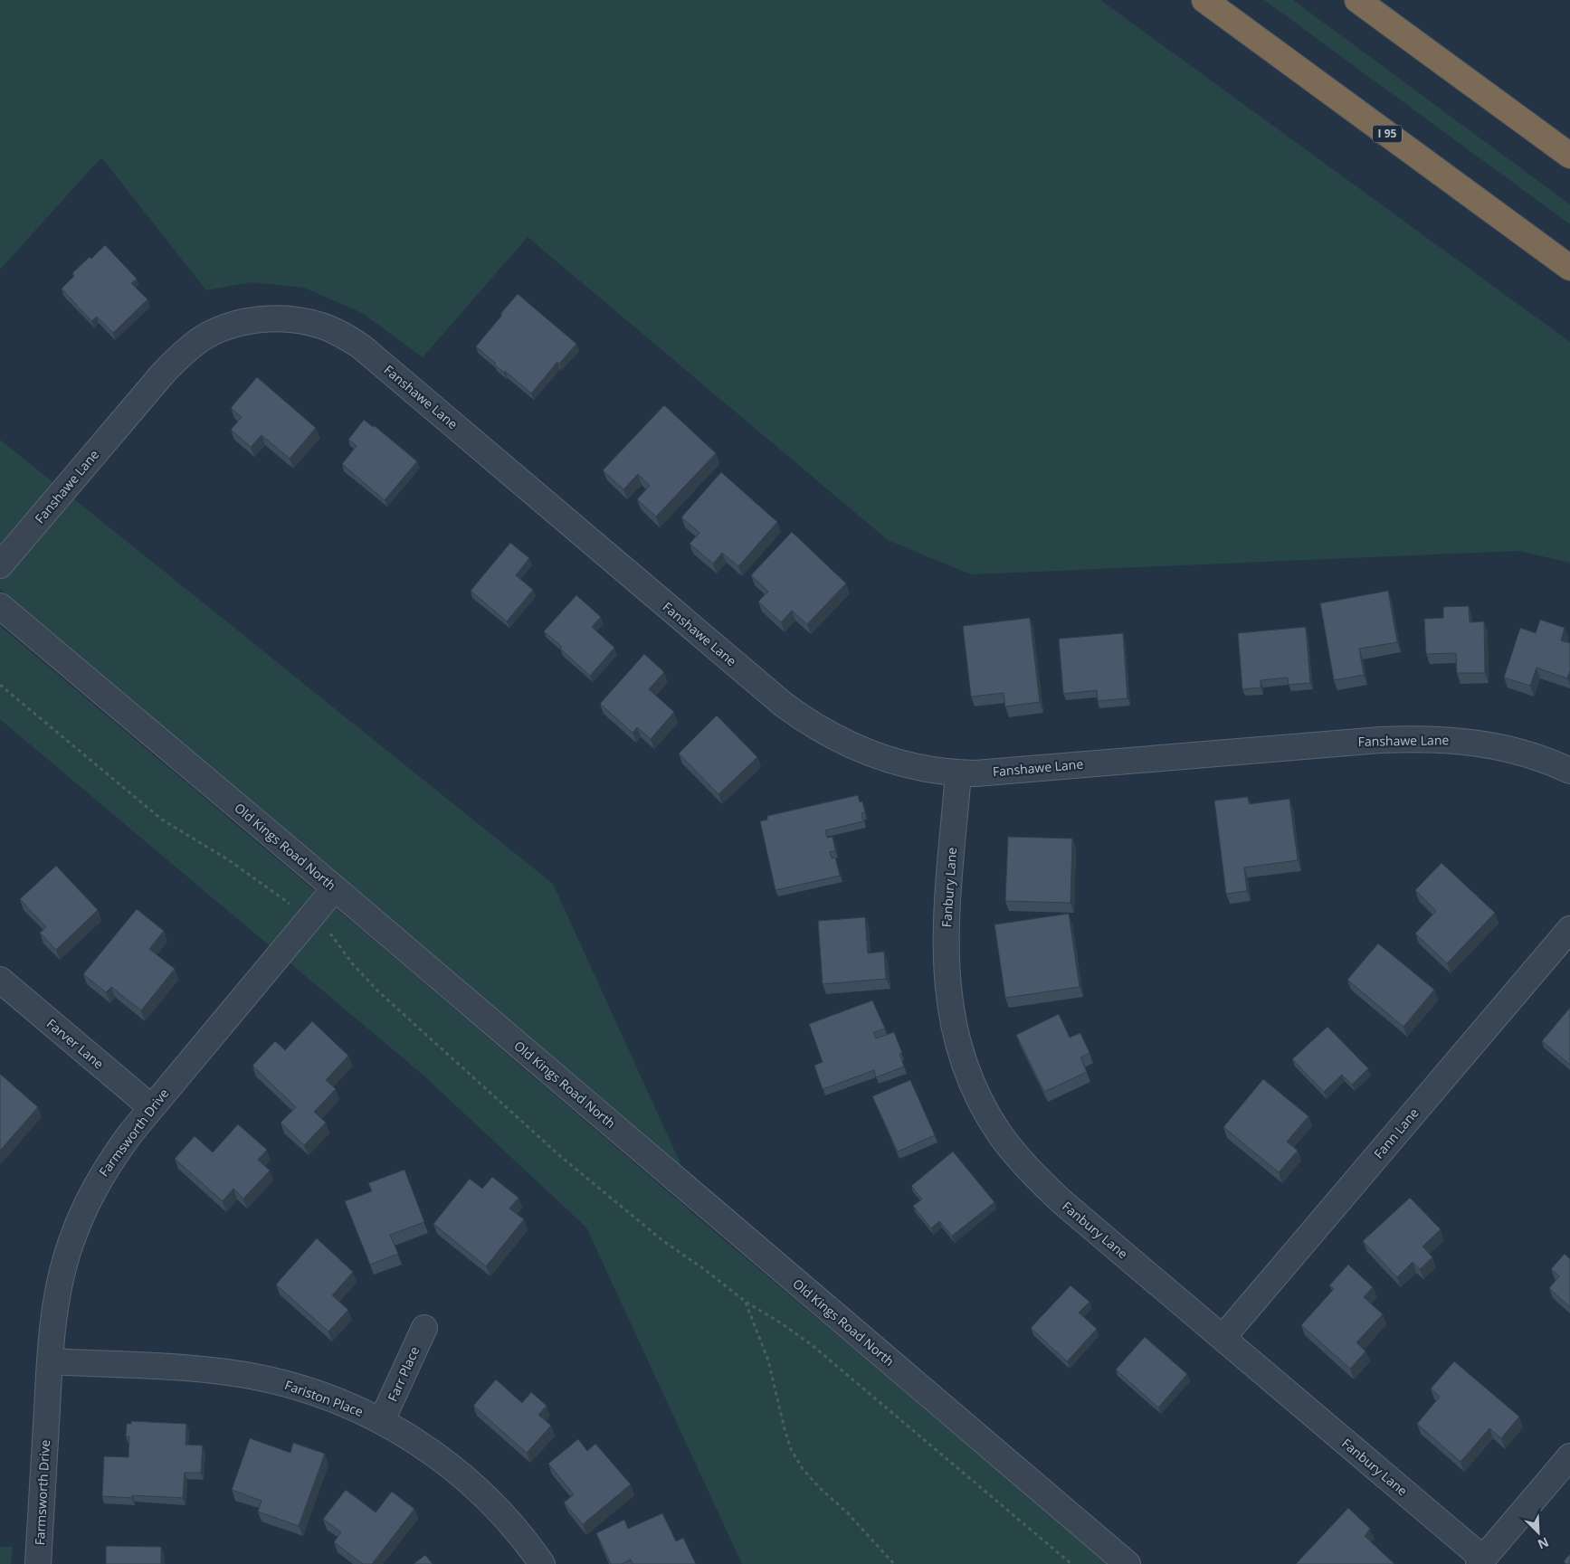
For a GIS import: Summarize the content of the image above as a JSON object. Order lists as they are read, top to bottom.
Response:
{
  "streets": {
    "highway": ["I 95"],
    "street": [
      "Fanshawe Lane",
      "Old Kings Road North",
      "Fanbury Lane",
      "Farver Lane",
      "Farmsworth Drive",
      "Fann Lane",
      "Farr Place",
      "Fariston Place"
    ]
  },
  "crossings": [
    ["Fanshawe Lane", "Fanbury Lane"],
    ["Old Kings Road North", "Farmsworth Drive"],
    ["Fanbury Lane", "Fann Lane"],
    ["Farver Lane", "Farmsworth Drive"],
    ["Farmsworth Drive", "Fariston Place"],
    ["Farr Place", "Fariston Place"]
  ],
  "north": "bottom right"
}
